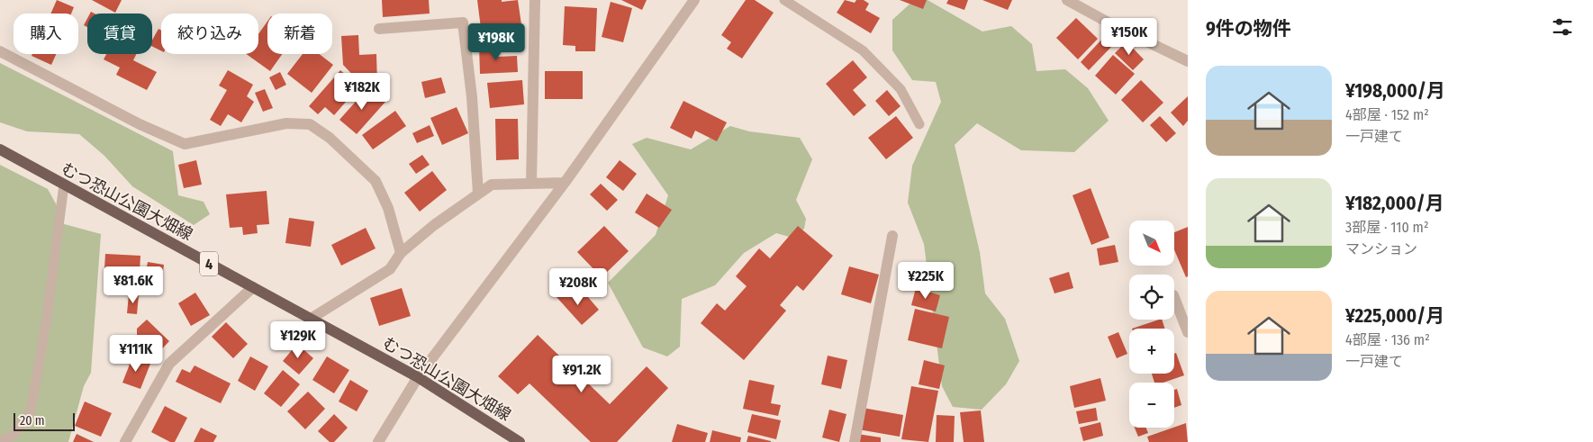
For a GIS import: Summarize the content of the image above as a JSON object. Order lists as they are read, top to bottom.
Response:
{
  "streets": {
    "main road": ["むつ恐山公園大畑線", "4"]
  },
  "scale_bar": "20 m",
  "north": "bottom right",
  "page": {
    "heading": "9件の物件",
    "chip": [
      "購入",
      "賃貸",
      "絞り込み",
      "新着"
    ],
    "price": [
      "¥150K",
      "¥198K",
      "¥182K",
      "¥225K",
      "¥81.6K",
      "¥208K",
      "¥129K",
      "¥111K",
      "¥91.2K"
    ],
    "list": [
      {
        "name": "¥198,000/月",
        "note": "4部屋 · 152 m² · 一戸建て"
      },
      {
        "name": "¥182,000/月",
        "note": "3部屋 · 110 m² · マンション"
      },
      {
        "name": "¥225,000/月",
        "note": "4部屋 · 136 m² · 一戸建て"
      }
    ],
    "map_buttons": ["+", "−"],
    "scale": "20 m"
  }
}
